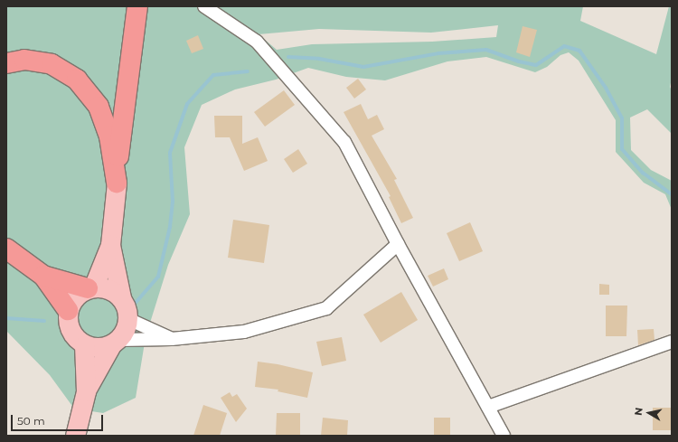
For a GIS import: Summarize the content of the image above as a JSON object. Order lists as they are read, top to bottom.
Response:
{
  "scale_bar": "50 m",
  "north": "left"
}
